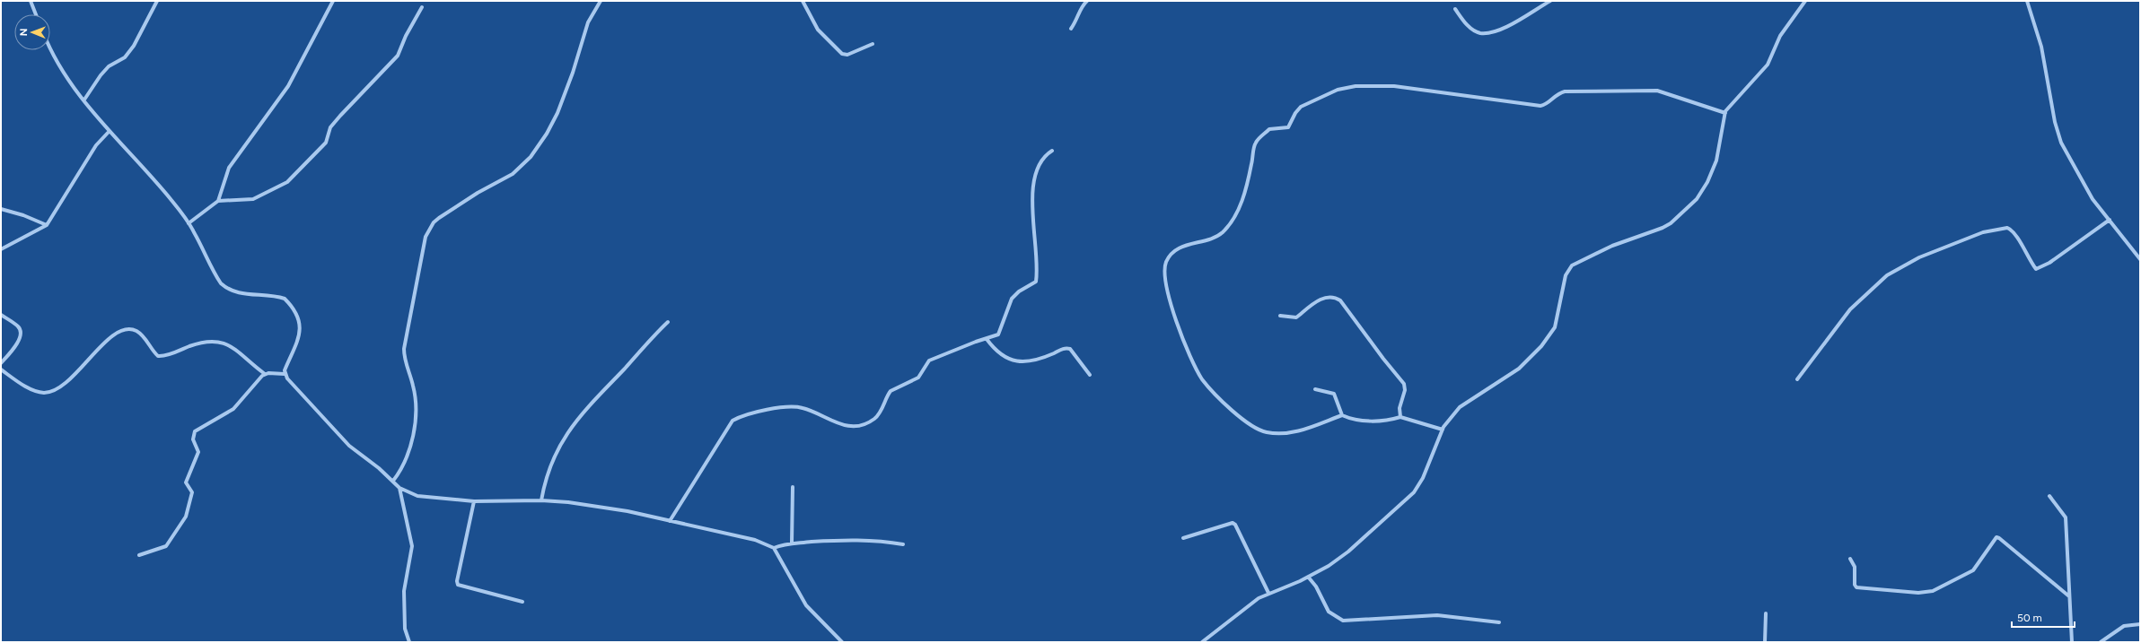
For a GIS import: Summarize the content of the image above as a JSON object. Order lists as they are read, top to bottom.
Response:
{
  "scale_bar": "50 m",
  "north": "left"
}
